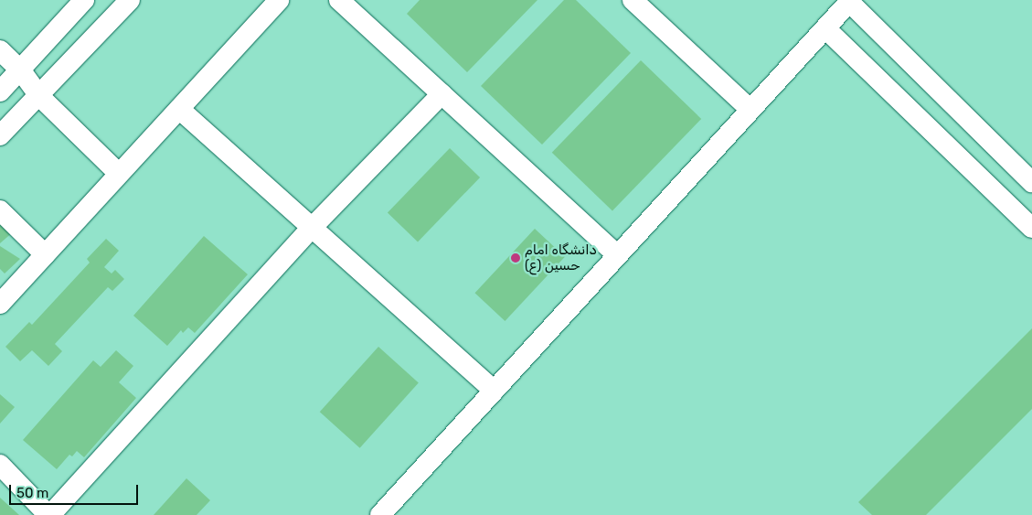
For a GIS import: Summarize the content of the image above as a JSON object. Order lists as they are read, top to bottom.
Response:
{
  "places": ["دانشگاه امام حسین (ع)"],
  "scale_bar": "50 m"
}
